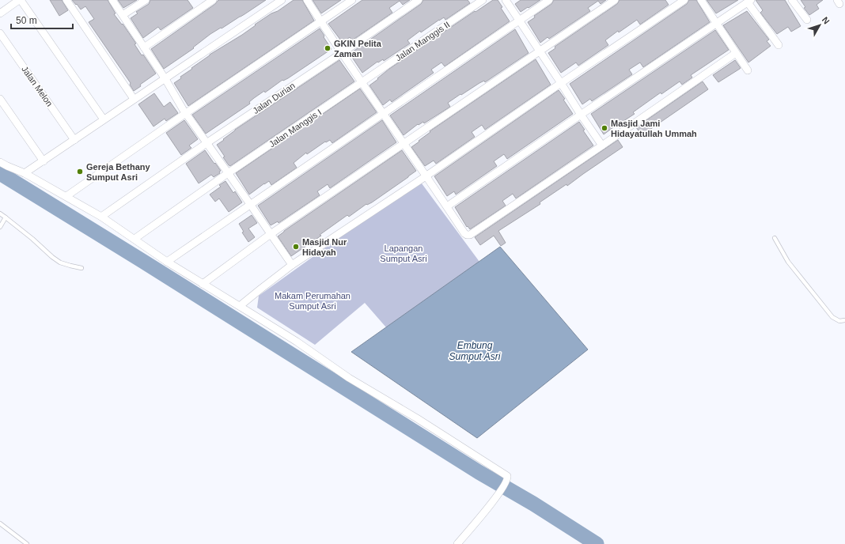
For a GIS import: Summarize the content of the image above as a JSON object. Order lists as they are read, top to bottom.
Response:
{
  "streets": {
    "street": [
      "Jalan Manggis II",
      "Jalan Melon",
      "Jalan Durian",
      "Jalan Manggis I"
    ]
  },
  "crossings": [
    ["Jalan Manggis II", "Jalan Manggis I"]
  ],
  "water": ["Embung Sumput Asri"],
  "parks": ["Lapangan Sumput Asri", "Makam Perumahan Sumput Asri"],
  "places": [
    "GKIN Pelita Zaman",
    "Masjid Jami Hidayatullah Ummah",
    "Gereja Bethany Sumput Asri",
    "Masjid Nur Hidayah"
  ],
  "scale_bar": "50 m",
  "north": "top right"
}
